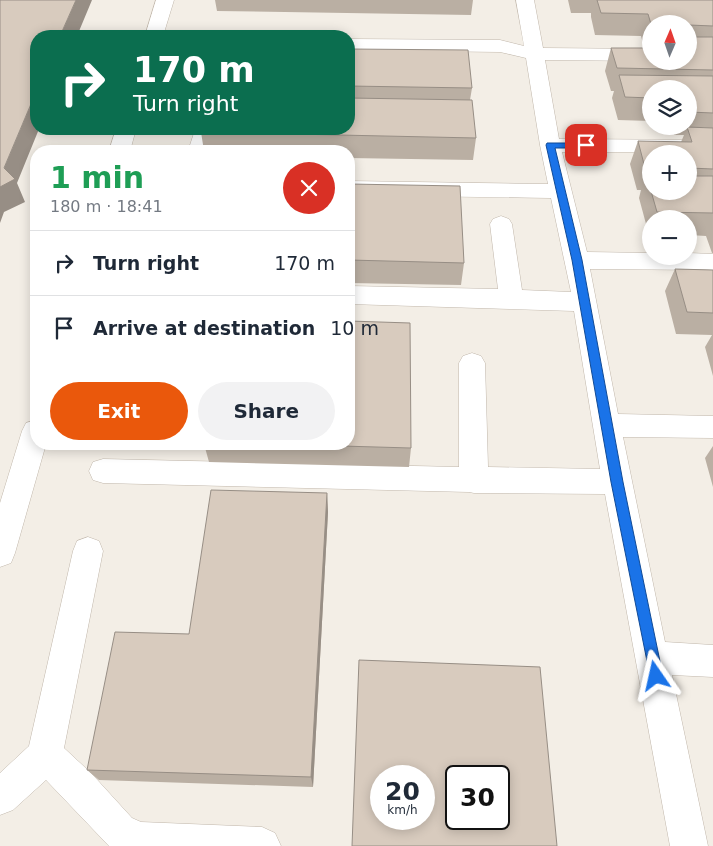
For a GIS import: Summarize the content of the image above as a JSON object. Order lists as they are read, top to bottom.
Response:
{
  "north": "top",
  "page": {
    "map_buttons": ["+", "−"],
    "turn": ["170 m", "Turn right"],
    "heading": ["1 min", "180 m · 18:41"],
    "list": [
      {
        "name": "Turn right",
        "value": "170 m"
      },
      {
        "name": "Arrive at destination",
        "value": "10 m"
      }
    ],
    "buttons": ["Exit", "Share"],
    "speed": "20 km/h",
    "limit": "30"
  }
}
